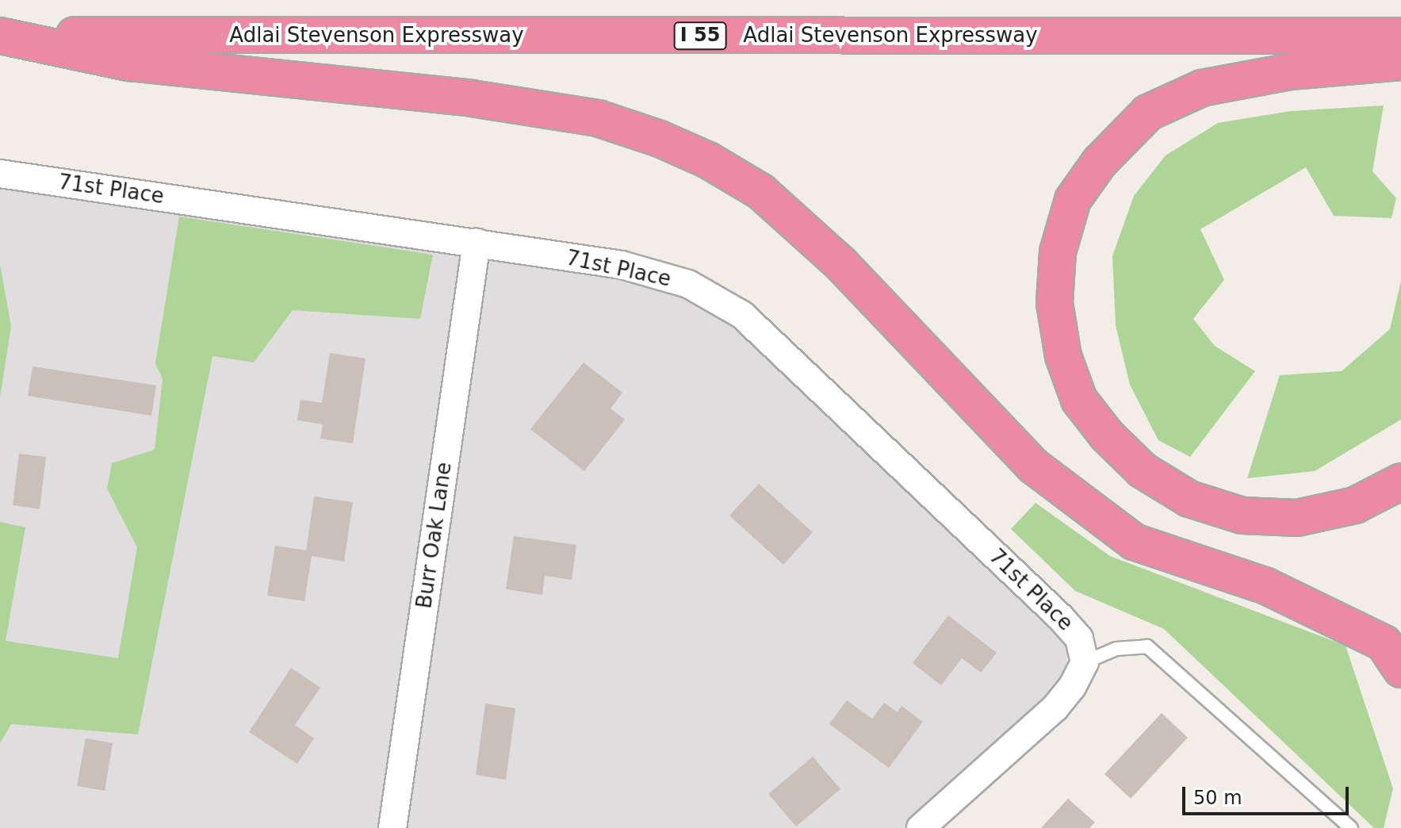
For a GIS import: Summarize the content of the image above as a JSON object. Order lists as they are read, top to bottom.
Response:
{
  "streets": {
    "highway": ["Adlai Stevenson Expressway", "I 55"],
    "street": ["71st Place", "Burr Oak Lane"]
  },
  "crossings": [
    ["71st Place", "Burr Oak Lane"]
  ],
  "scale_bar": "50 m"
}
